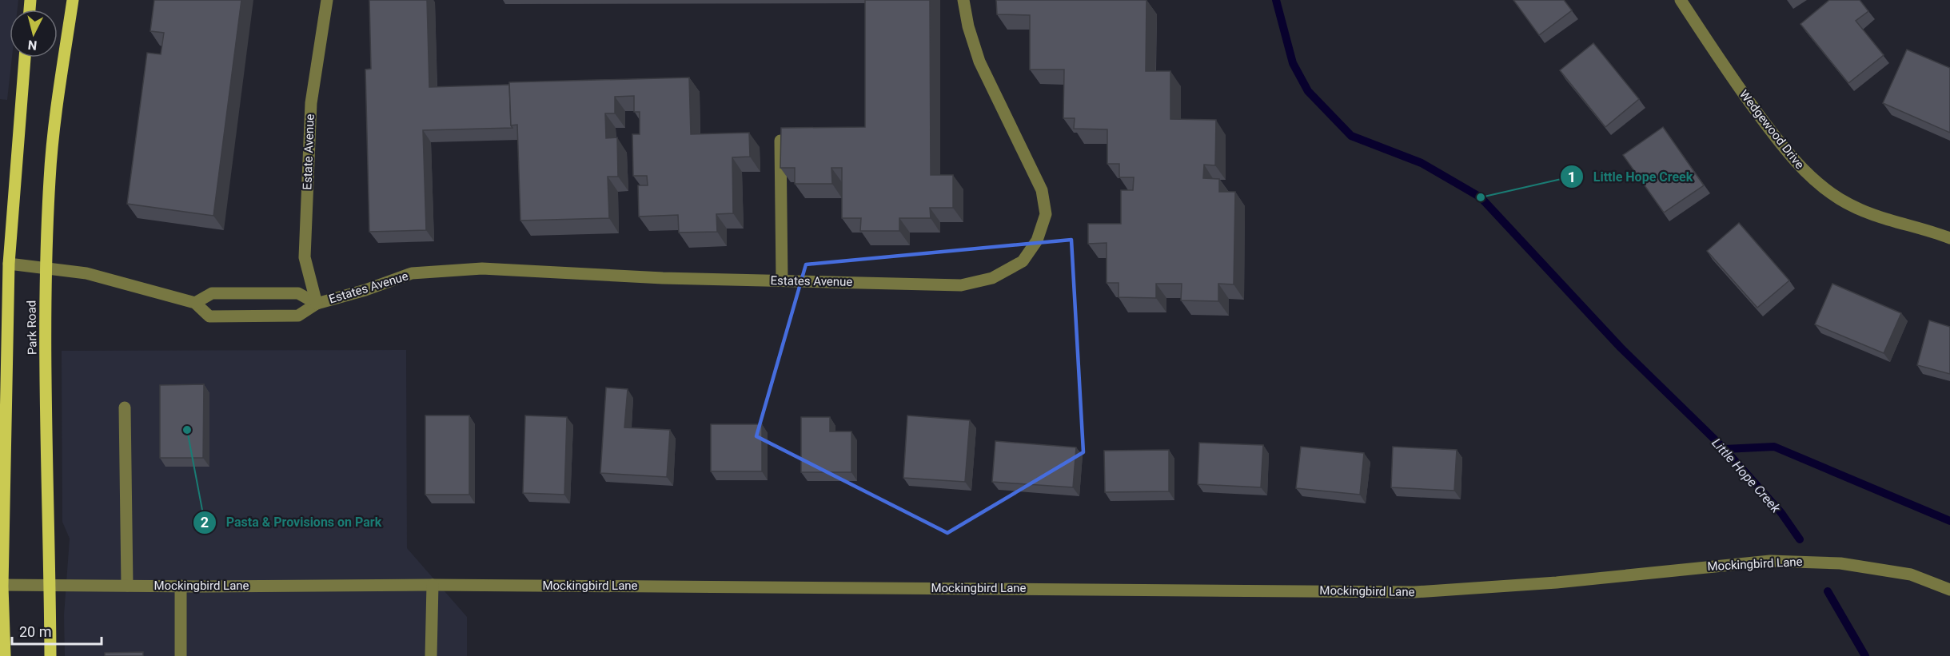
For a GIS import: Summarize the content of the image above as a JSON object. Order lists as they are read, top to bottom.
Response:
{
  "streets": {
    "main road": ["Park Road"],
    "street": [
      "Wedgewood Drive",
      "Estate Avenue",
      "Estates Avenue",
      "Mockingbird Lane"
    ]
  },
  "crossings": [
    ["Estate Avenue", "Estates Avenue"],
    ["Estates Avenue", "Park Road"],
    ["Park Road", "Mockingbird Lane"]
  ],
  "water": ["Little Hope Creek"],
  "places": ["Little Hope Creek", "Pasta & Provisions on Park"],
  "scale_bar": "20 m",
  "north": "bottom"
}
